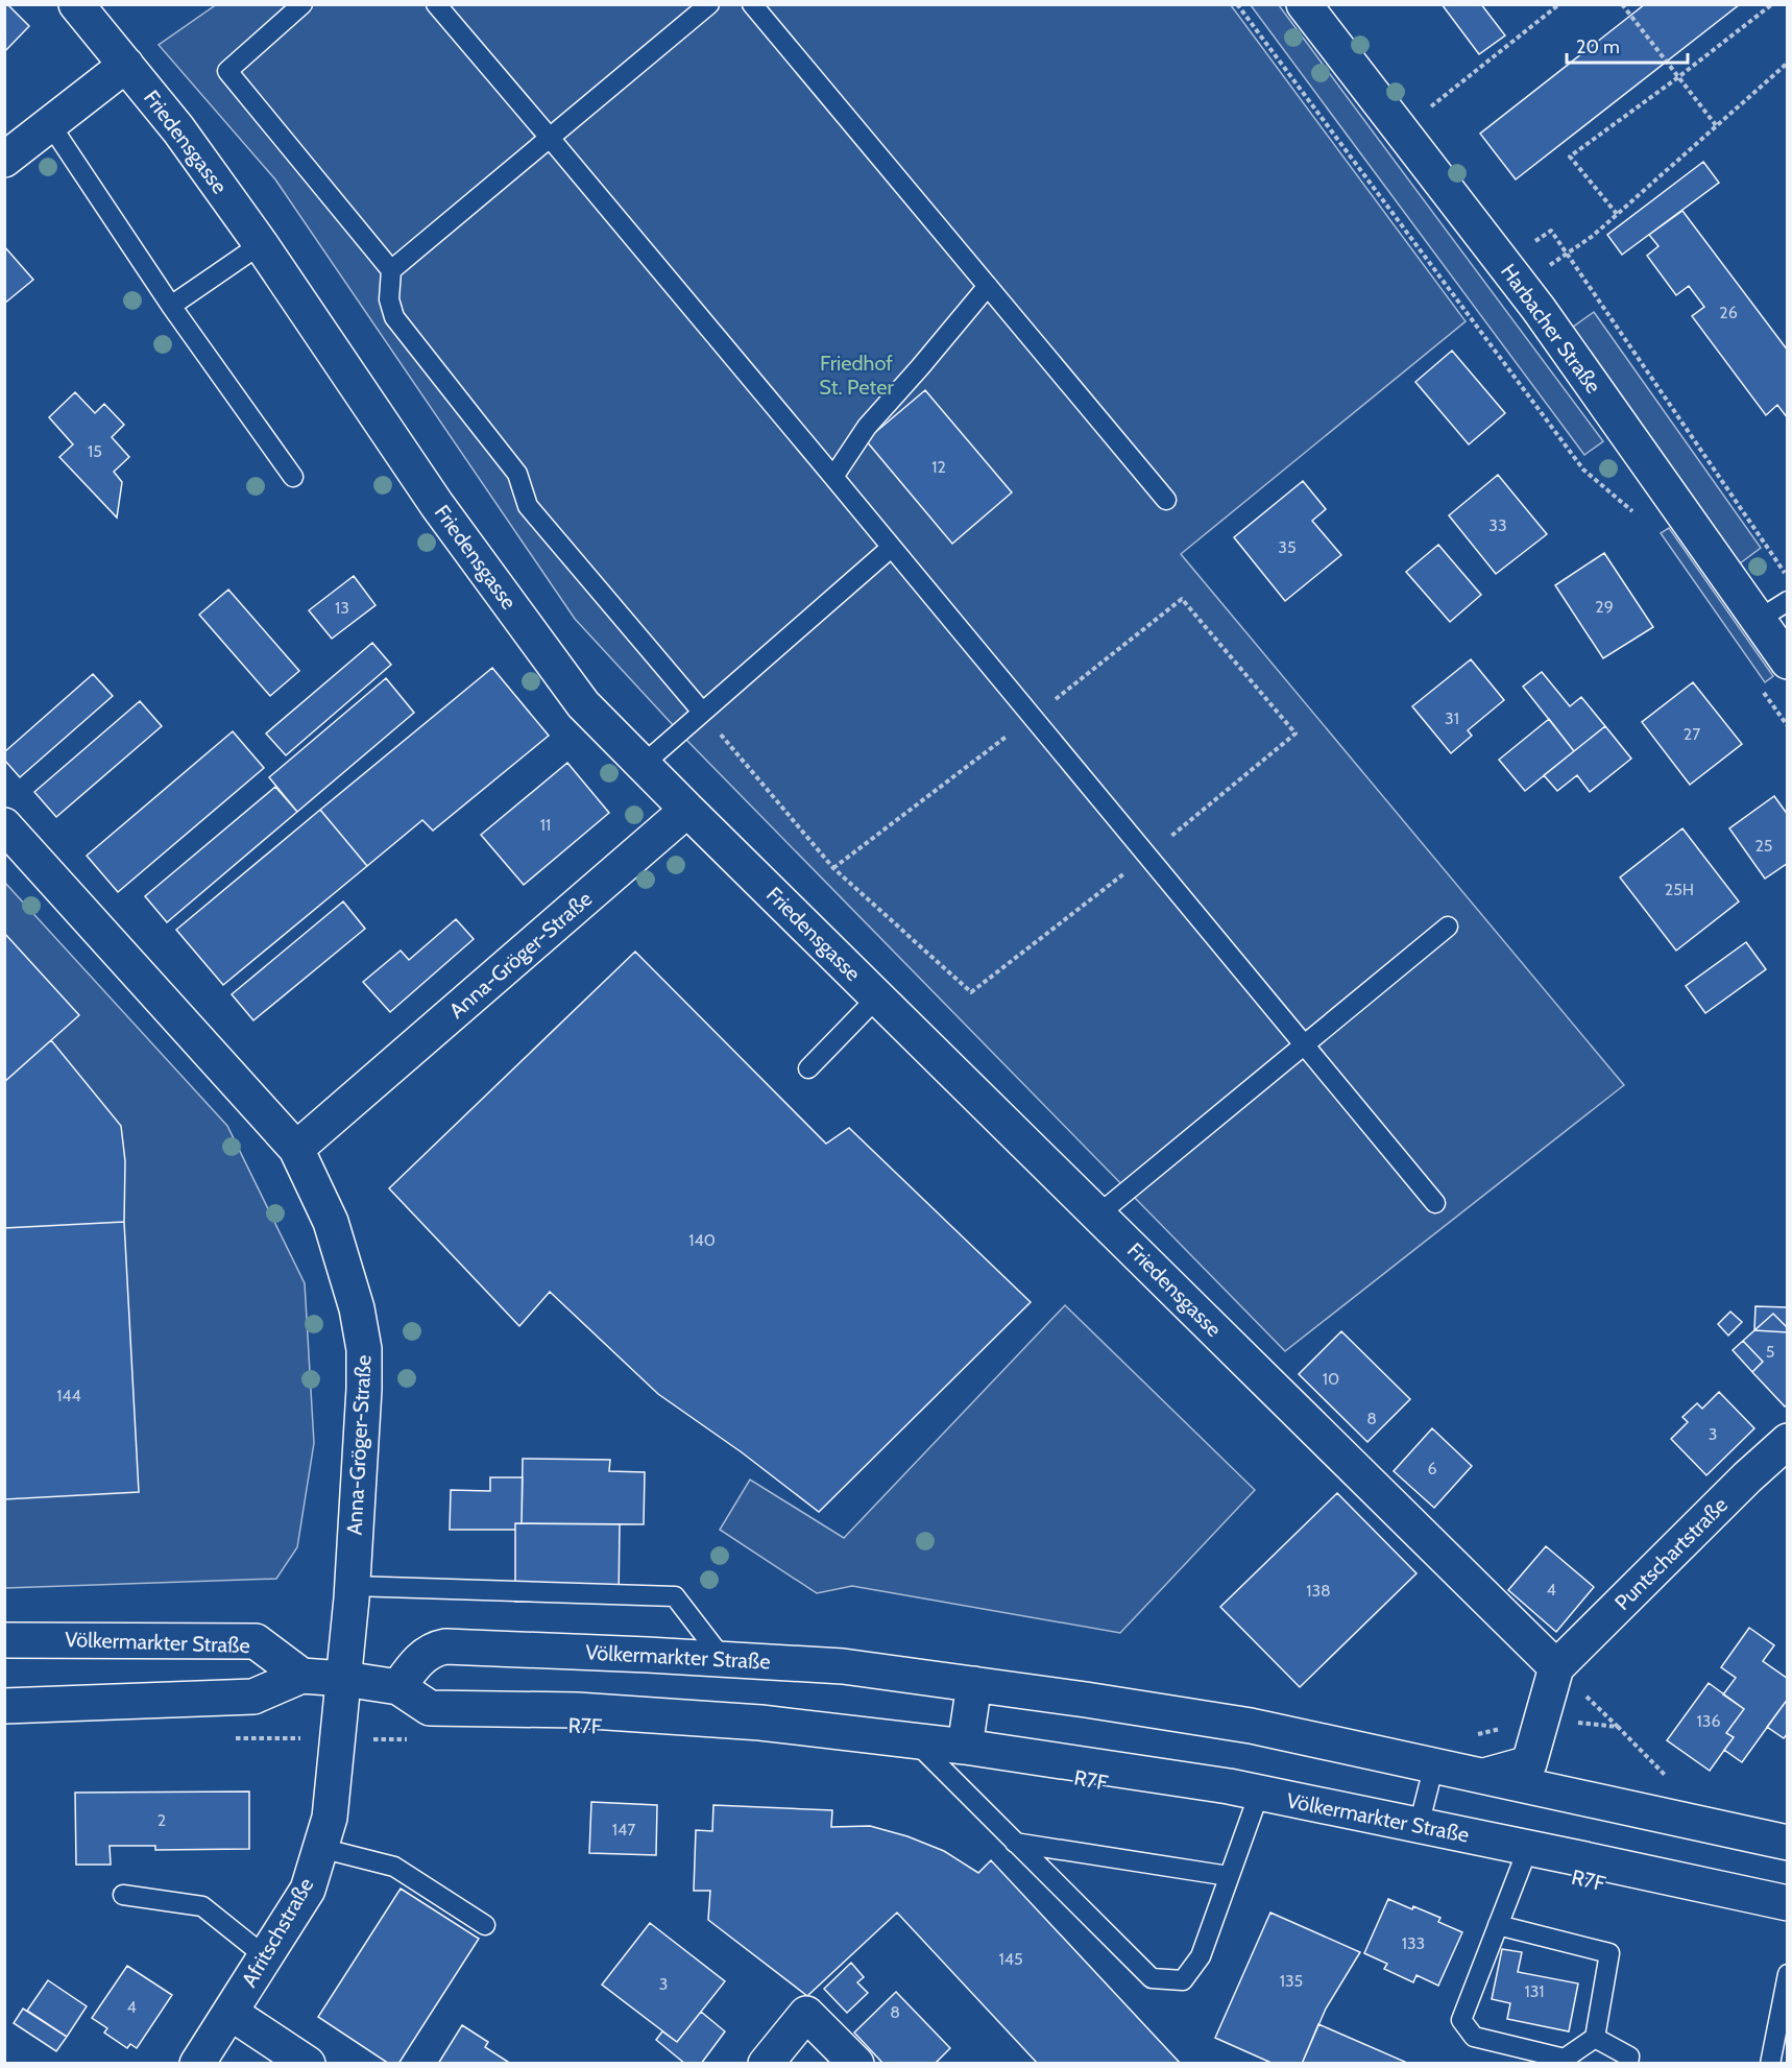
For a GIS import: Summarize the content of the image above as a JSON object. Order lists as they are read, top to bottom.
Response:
{
  "streets": {
    "street": [
      "Friedensgasse",
      "Harbacher Straße",
      "Anna-Gröger-Straße",
      "Puntschartstraße",
      "Völkermarkter Straße",
      "Afritschstraße"
    ]
  },
  "crossings": [
    ["Friedensgasse", "Anna-Gröger-Straße"],
    ["Friedensgasse", "Puntschartstraße"],
    ["Anna-Gröger-Straße", "Völkermarkter Straße"],
    ["Anna-Gröger-Straße", "Afritschstraße"],
    ["Völkermarkter Straße", "Afritschstraße"]
  ],
  "parks": ["Friedhof St. Peter"],
  "house_numbers": [
    "26",
    "15",
    "12",
    "33",
    "35",
    "29",
    "13",
    "31",
    "27",
    "11",
    "25",
    "25H",
    "140",
    "5",
    "10",
    "144",
    "8",
    "3",
    "6",
    "4",
    "138",
    "136",
    "2",
    "147",
    "133",
    "145",
    "135",
    "3",
    "131",
    "4",
    "8"
  ],
  "scale_bar": "20 m"
}
